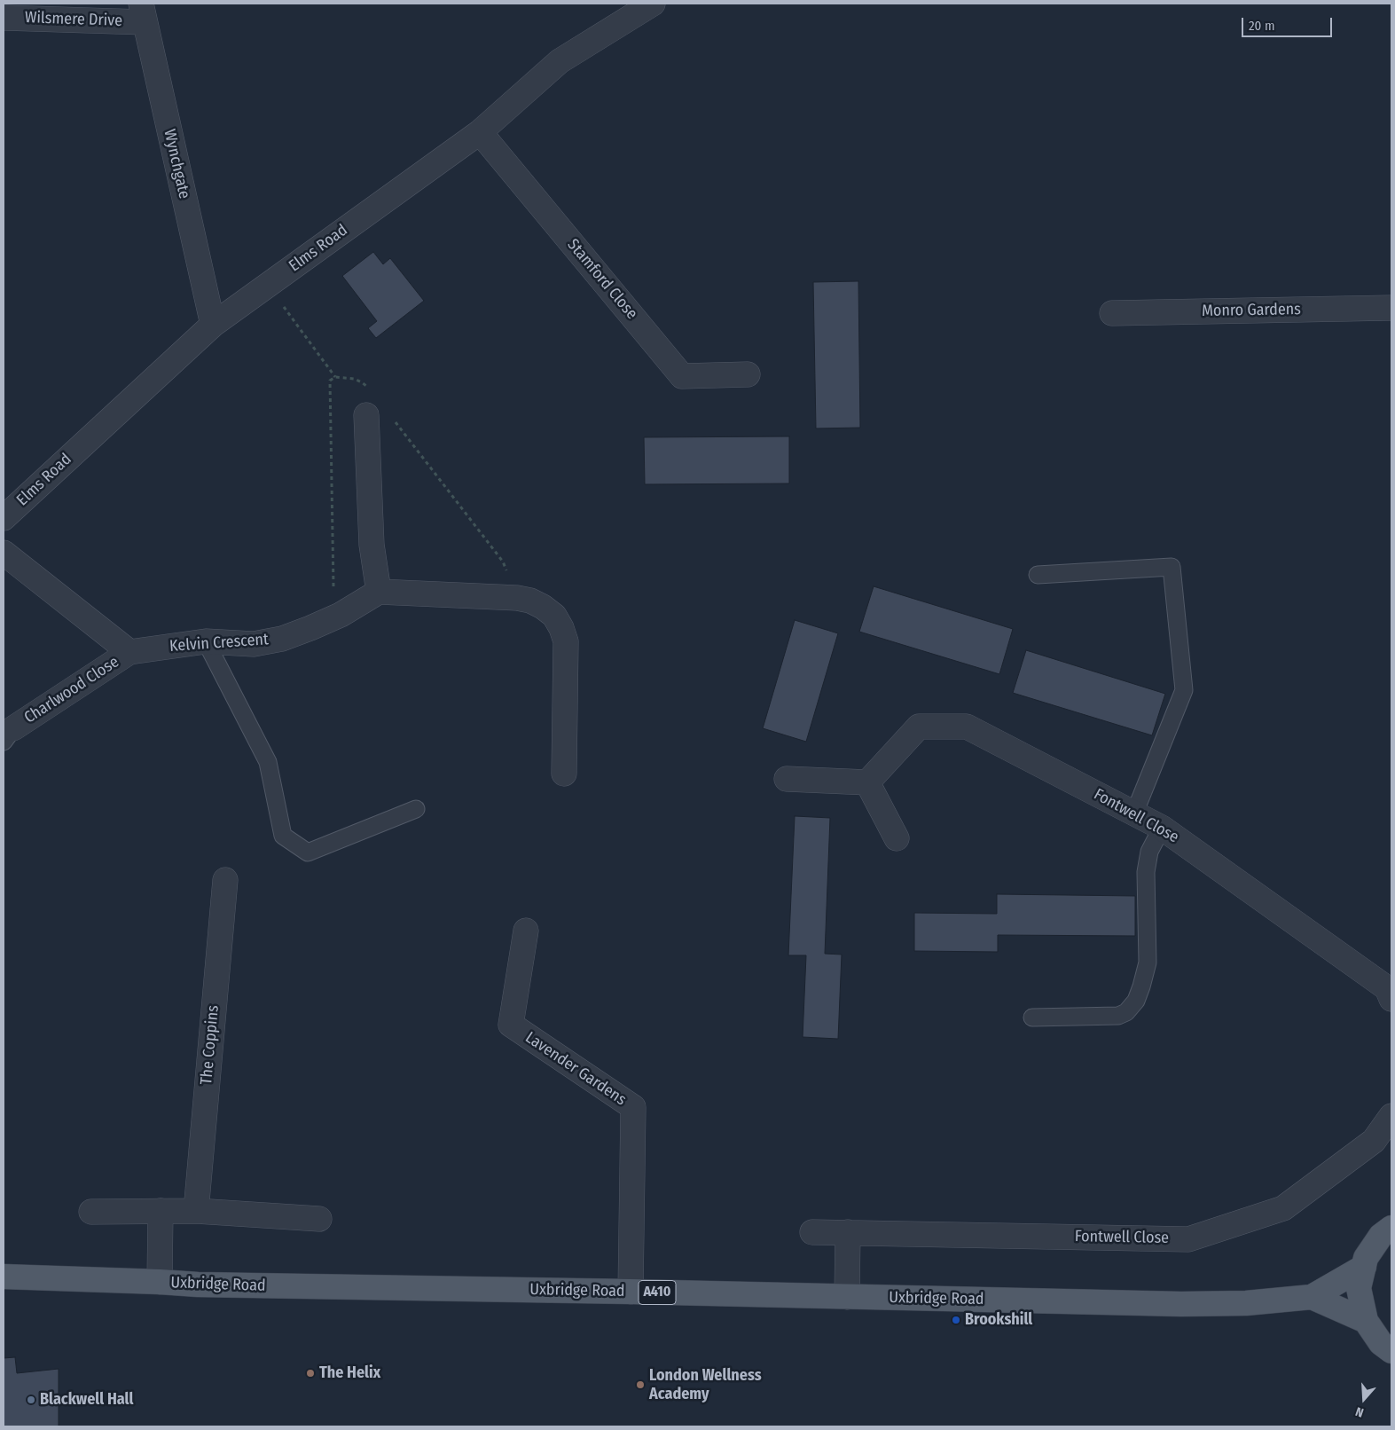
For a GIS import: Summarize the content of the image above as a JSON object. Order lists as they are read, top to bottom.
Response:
{
  "streets": {
    "main road": ["Uxbridge Road", "A410"],
    "street": [
      "Wilsmere Drive",
      "Wynchgate",
      "Elms Road",
      "Stamford Close",
      "Monro Gardens",
      "Kelvin Crescent",
      "Charlwood Close",
      "Fontwell Close",
      "The Coppins",
      "Lavender Gardens"
    ]
  },
  "crossings": [
    ["Wilsmere Drive", "Wynchgate"],
    ["Wynchgate", "Elms Road"],
    ["Elms Road", "Stamford Close"],
    ["Kelvin Crescent", "Charlwood Close"],
    ["Lavender Gardens", "Uxbridge Road"]
  ],
  "places": [
    "Brookshill",
    "The Helix",
    "London Wellness Academy",
    "Blackwell Hall"
  ],
  "scale_bar": "20 m",
  "north": "bottom"
}
